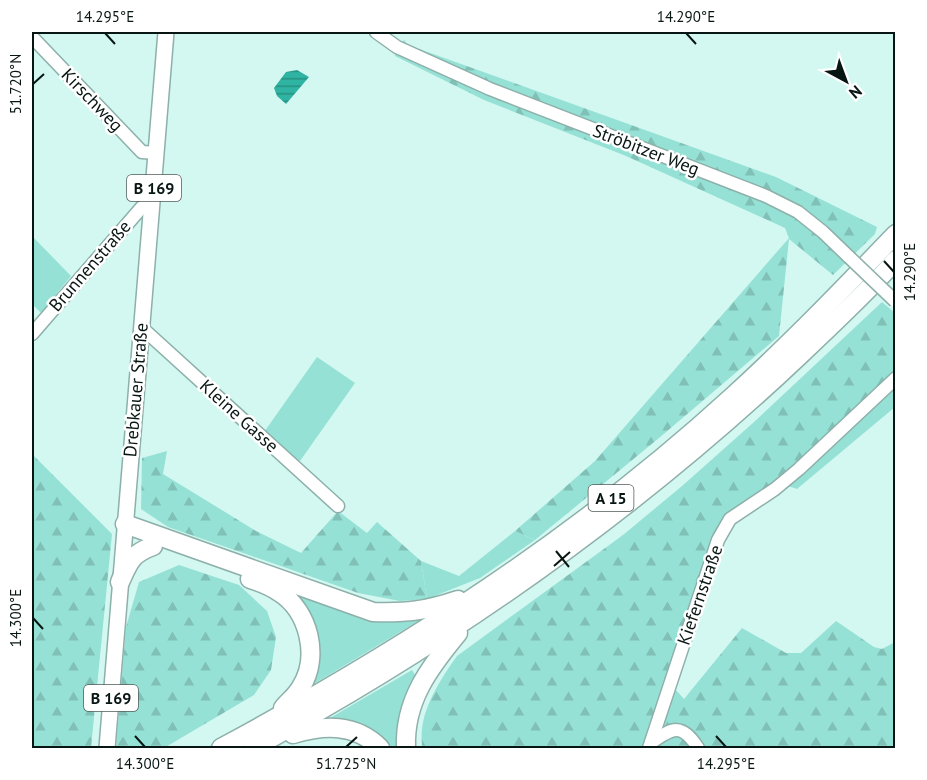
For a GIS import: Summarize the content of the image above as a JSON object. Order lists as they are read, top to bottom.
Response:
{
  "streets": {
    "highway": ["A 15"],
    "main road": ["B 169", "Drebkauer Straße"],
    "street": [
      "Kirschweg",
      "Ströbitzer Weg",
      "Brunnenstraße",
      "Kleine Gasse",
      "Kiefernstraße"
    ]
  },
  "crossings": [
    ["Kirschweg", "Drebkauer Straße"],
    ["Brunnenstraße", "Drebkauer Straße"],
    ["Drebkauer Straße", "Kleine Gasse"]
  ],
  "north": "bottom right",
  "coordinates": [
    "14.295°E",
    "14.290°E",
    "51.720°N",
    "14.300°E",
    "51.725°N"
  ]
}
